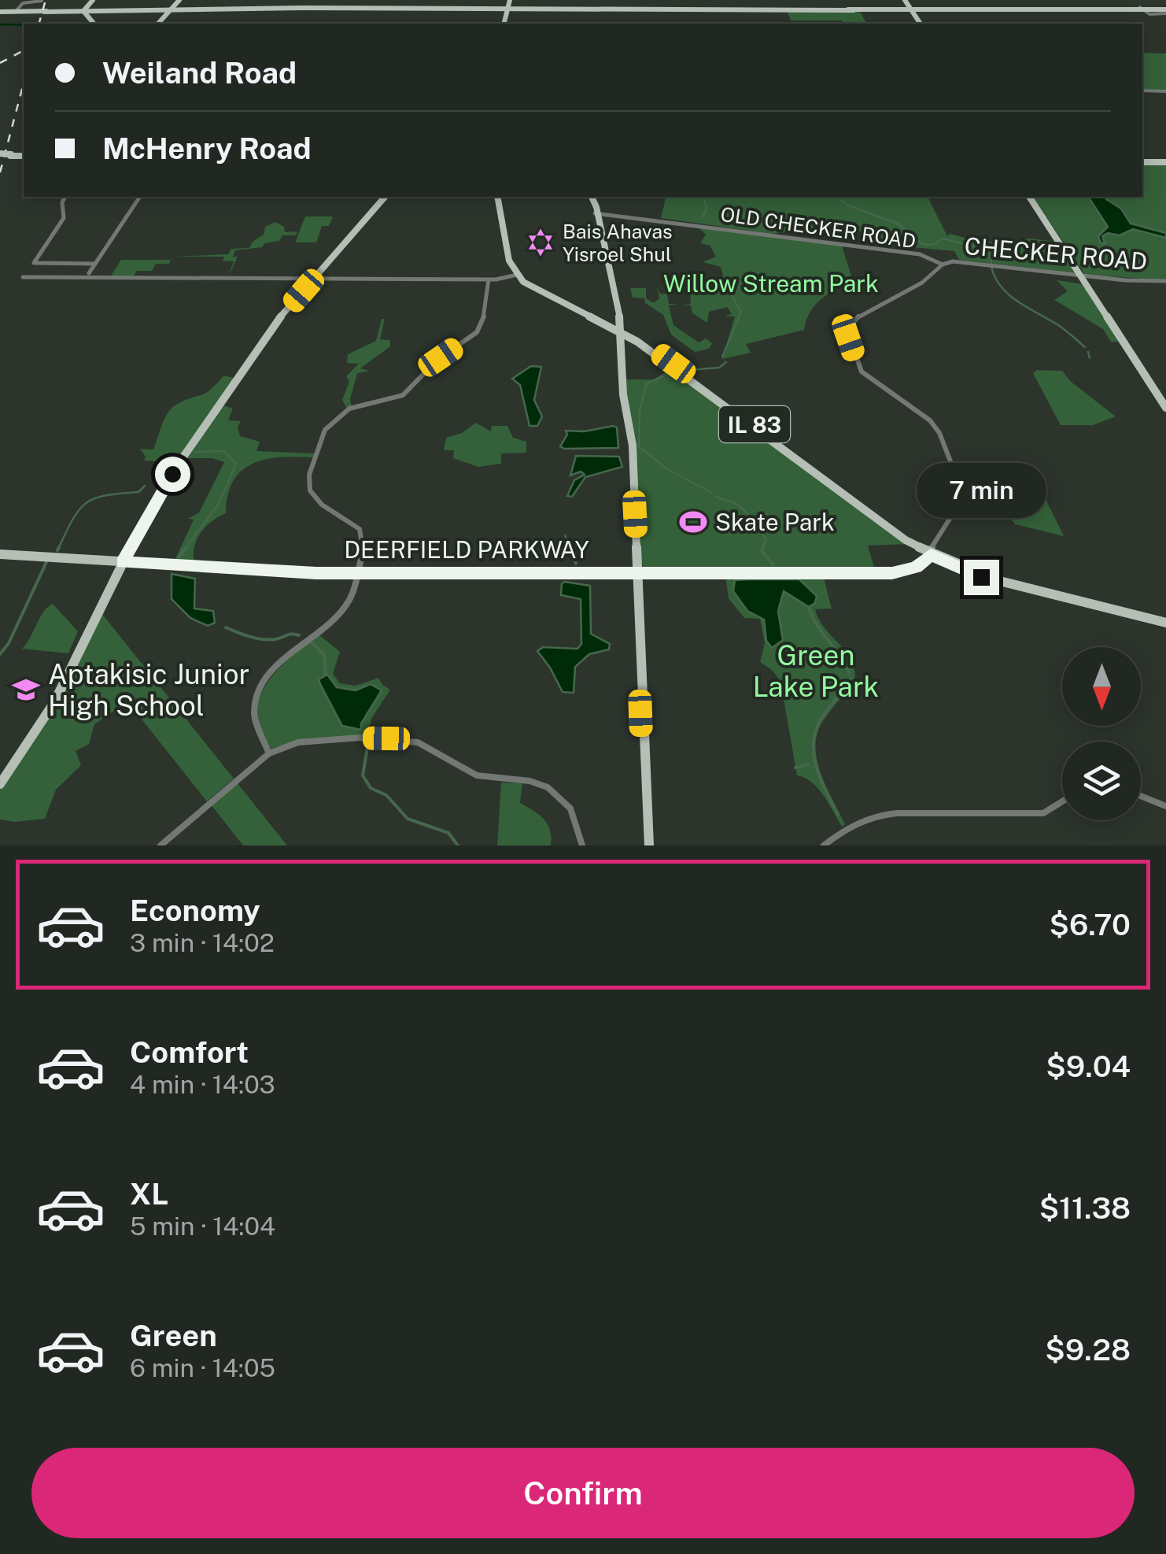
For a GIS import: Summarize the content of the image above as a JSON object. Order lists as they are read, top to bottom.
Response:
{
  "streets": {
    "main road": ["IL 83", "DEERFIELD PARKWAY"],
    "street": ["OLD CHECKER ROAD", "CHECKER ROAD"]
  },
  "crossings": [
    ["OLD CHECKER ROAD", "CHECKER ROAD"],
    ["IL 83", "DEERFIELD PARKWAY"]
  ],
  "parks": ["Willow Stream Park", "Green Lake Park"],
  "places": {
    "synagogue": ["Bais Ahavas Yisroel Shul"],
    "sports": ["Skate Park"],
    "school or university": ["Aptakisic Junior High School"]
  },
  "north": "bottom",
  "page": {
    "banner": ["Weiland Road", "McHenry Road"],
    "bubble": "7 min",
    "list": [
      {
        "name": "Economy",
        "note": "3 min · 14:02",
        "value": "$6.70"
      },
      {
        "name": "Comfort",
        "note": "4 min · 14:03",
        "value": "$9.04"
      },
      {
        "name": "XL",
        "note": "5 min · 14:04",
        "value": "$11.38"
      },
      {
        "name": "Green",
        "note": "6 min · 14:05",
        "value": "$9.28"
      }
    ],
    "buttons": "Confirm"
  }
}
